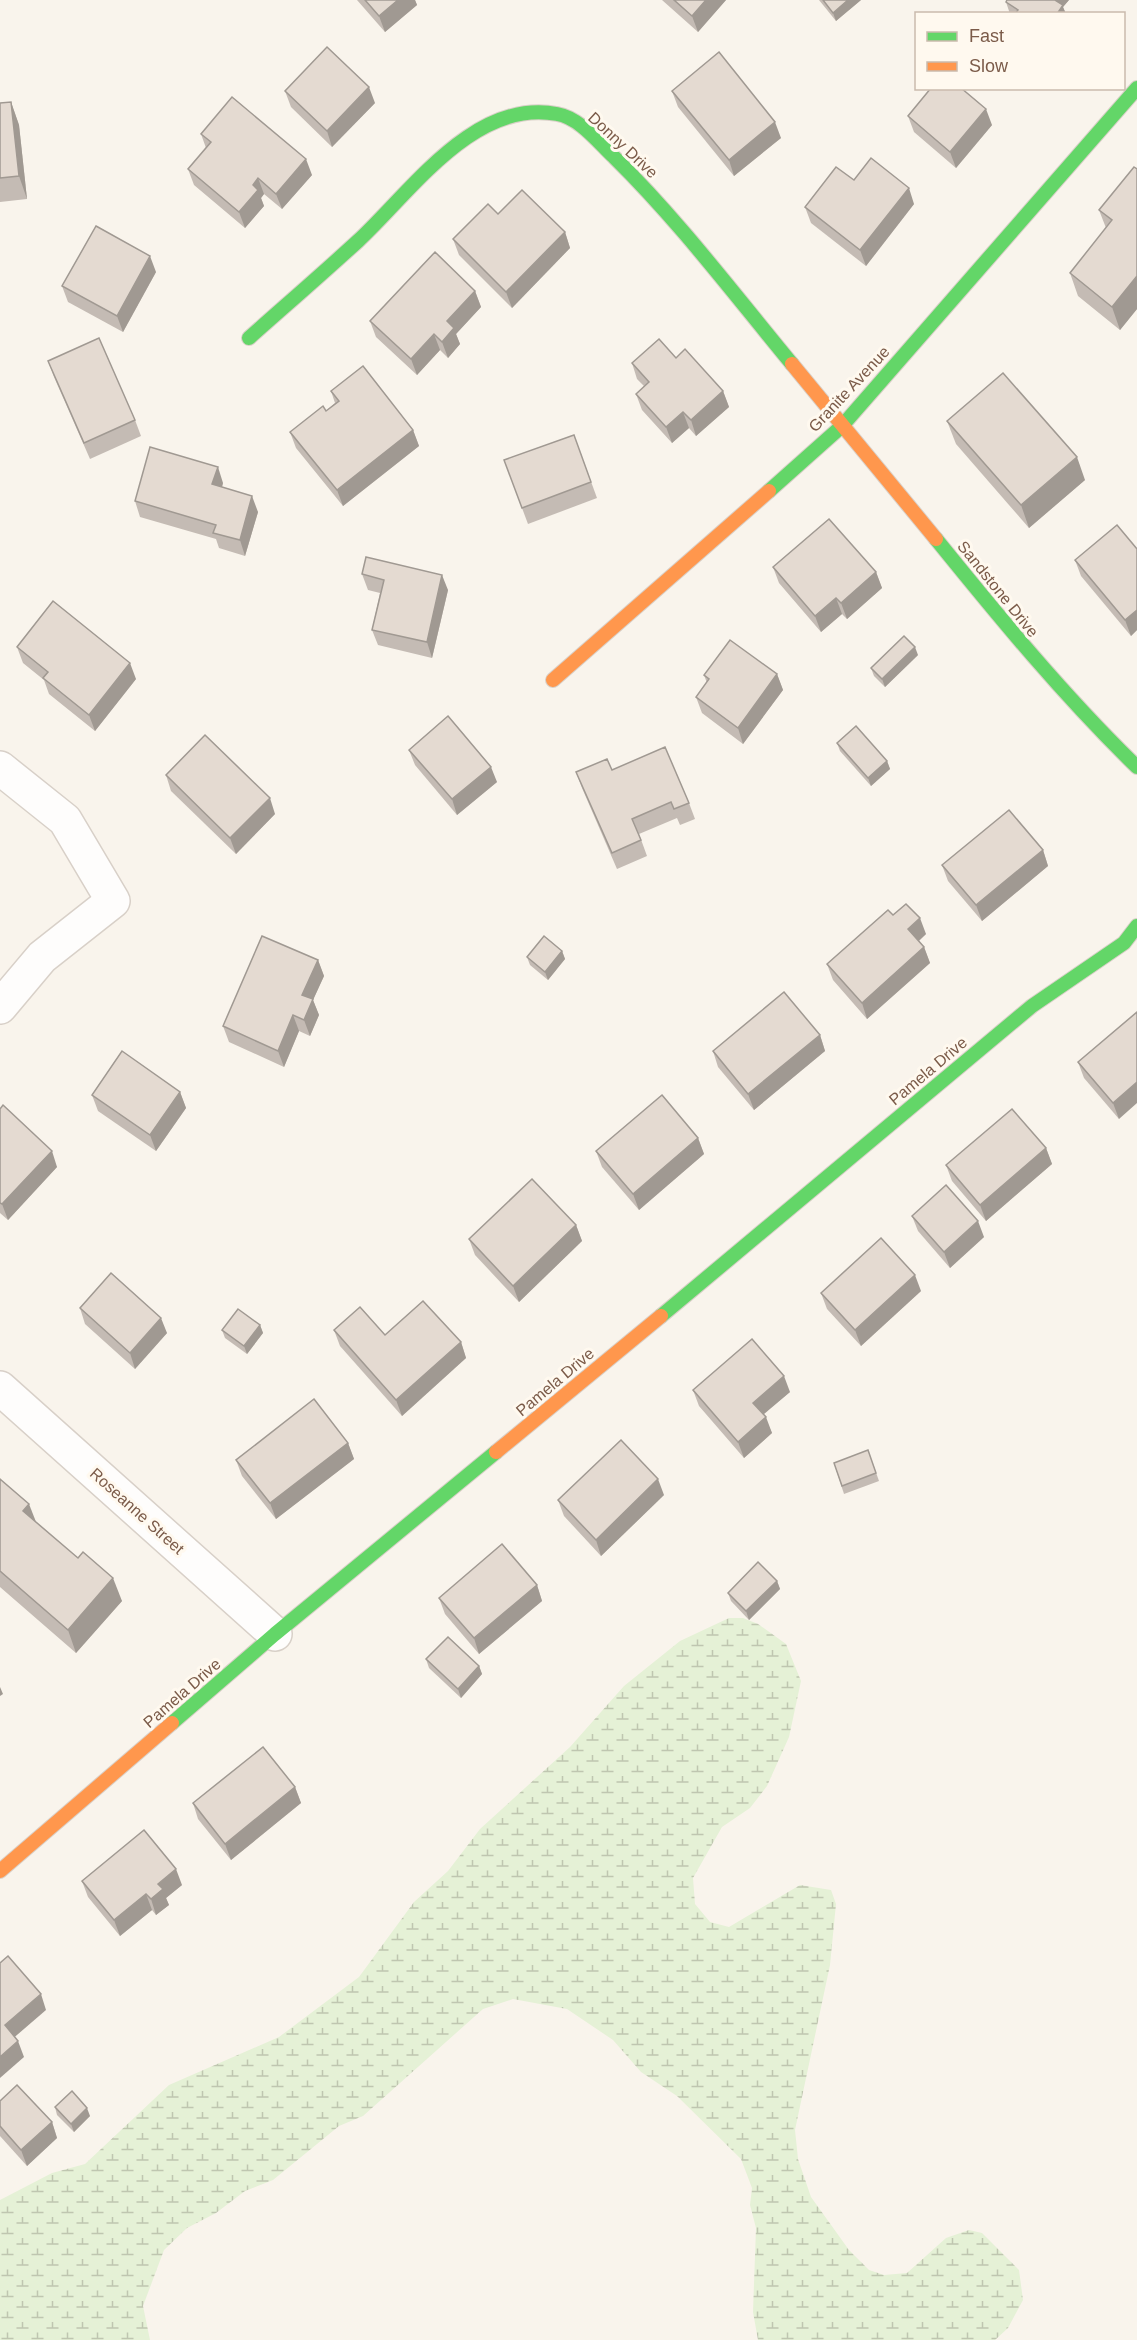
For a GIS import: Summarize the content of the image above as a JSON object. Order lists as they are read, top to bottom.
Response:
{
  "streets": {
    "street": [
      "Donny Drive",
      "Granite Avenue",
      "Sandstone Drive",
      "Pamela Drive",
      "Roseanne Street"
    ]
  },
  "crossings": [
    ["Donny Drive", "Granite Avenue"],
    ["Donny Drive", "Sandstone Drive"],
    ["Granite Avenue", "Sandstone Drive"],
    ["Pamela Drive", "Roseanne Street"]
  ],
  "legend": ["Fast", "Slow"]
}
